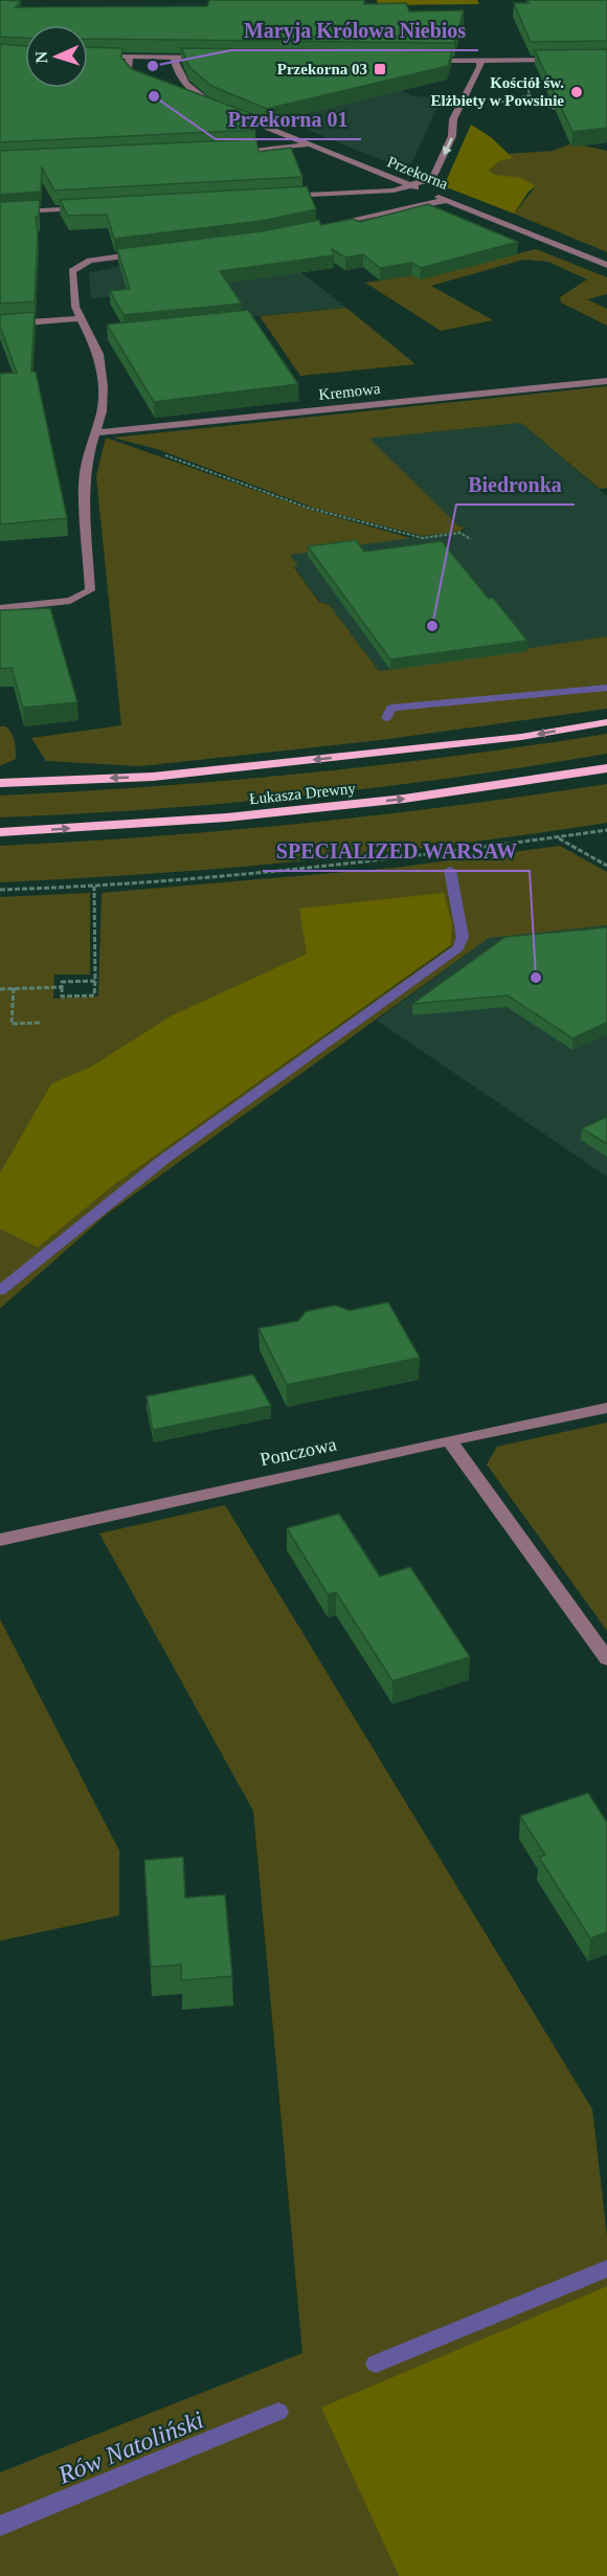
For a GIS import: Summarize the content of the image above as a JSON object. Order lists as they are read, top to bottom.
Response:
{
  "streets": {
    "main road": ["Łukasza Drewny"],
    "street": ["Przekorna", "Kremowa", "Ponczowa"]
  },
  "water": ["Rów Natoliński"],
  "places": {
    "other": [
      "Maryja Królowa Niebios",
      "Kościół św. Elżbiety w Powsinie",
      "Przekorna 01",
      "Biedronka",
      "SPECIALIZED WARSAW"
    ],
    "transit": ["Przekorna 03"]
  },
  "north": "left"
}
